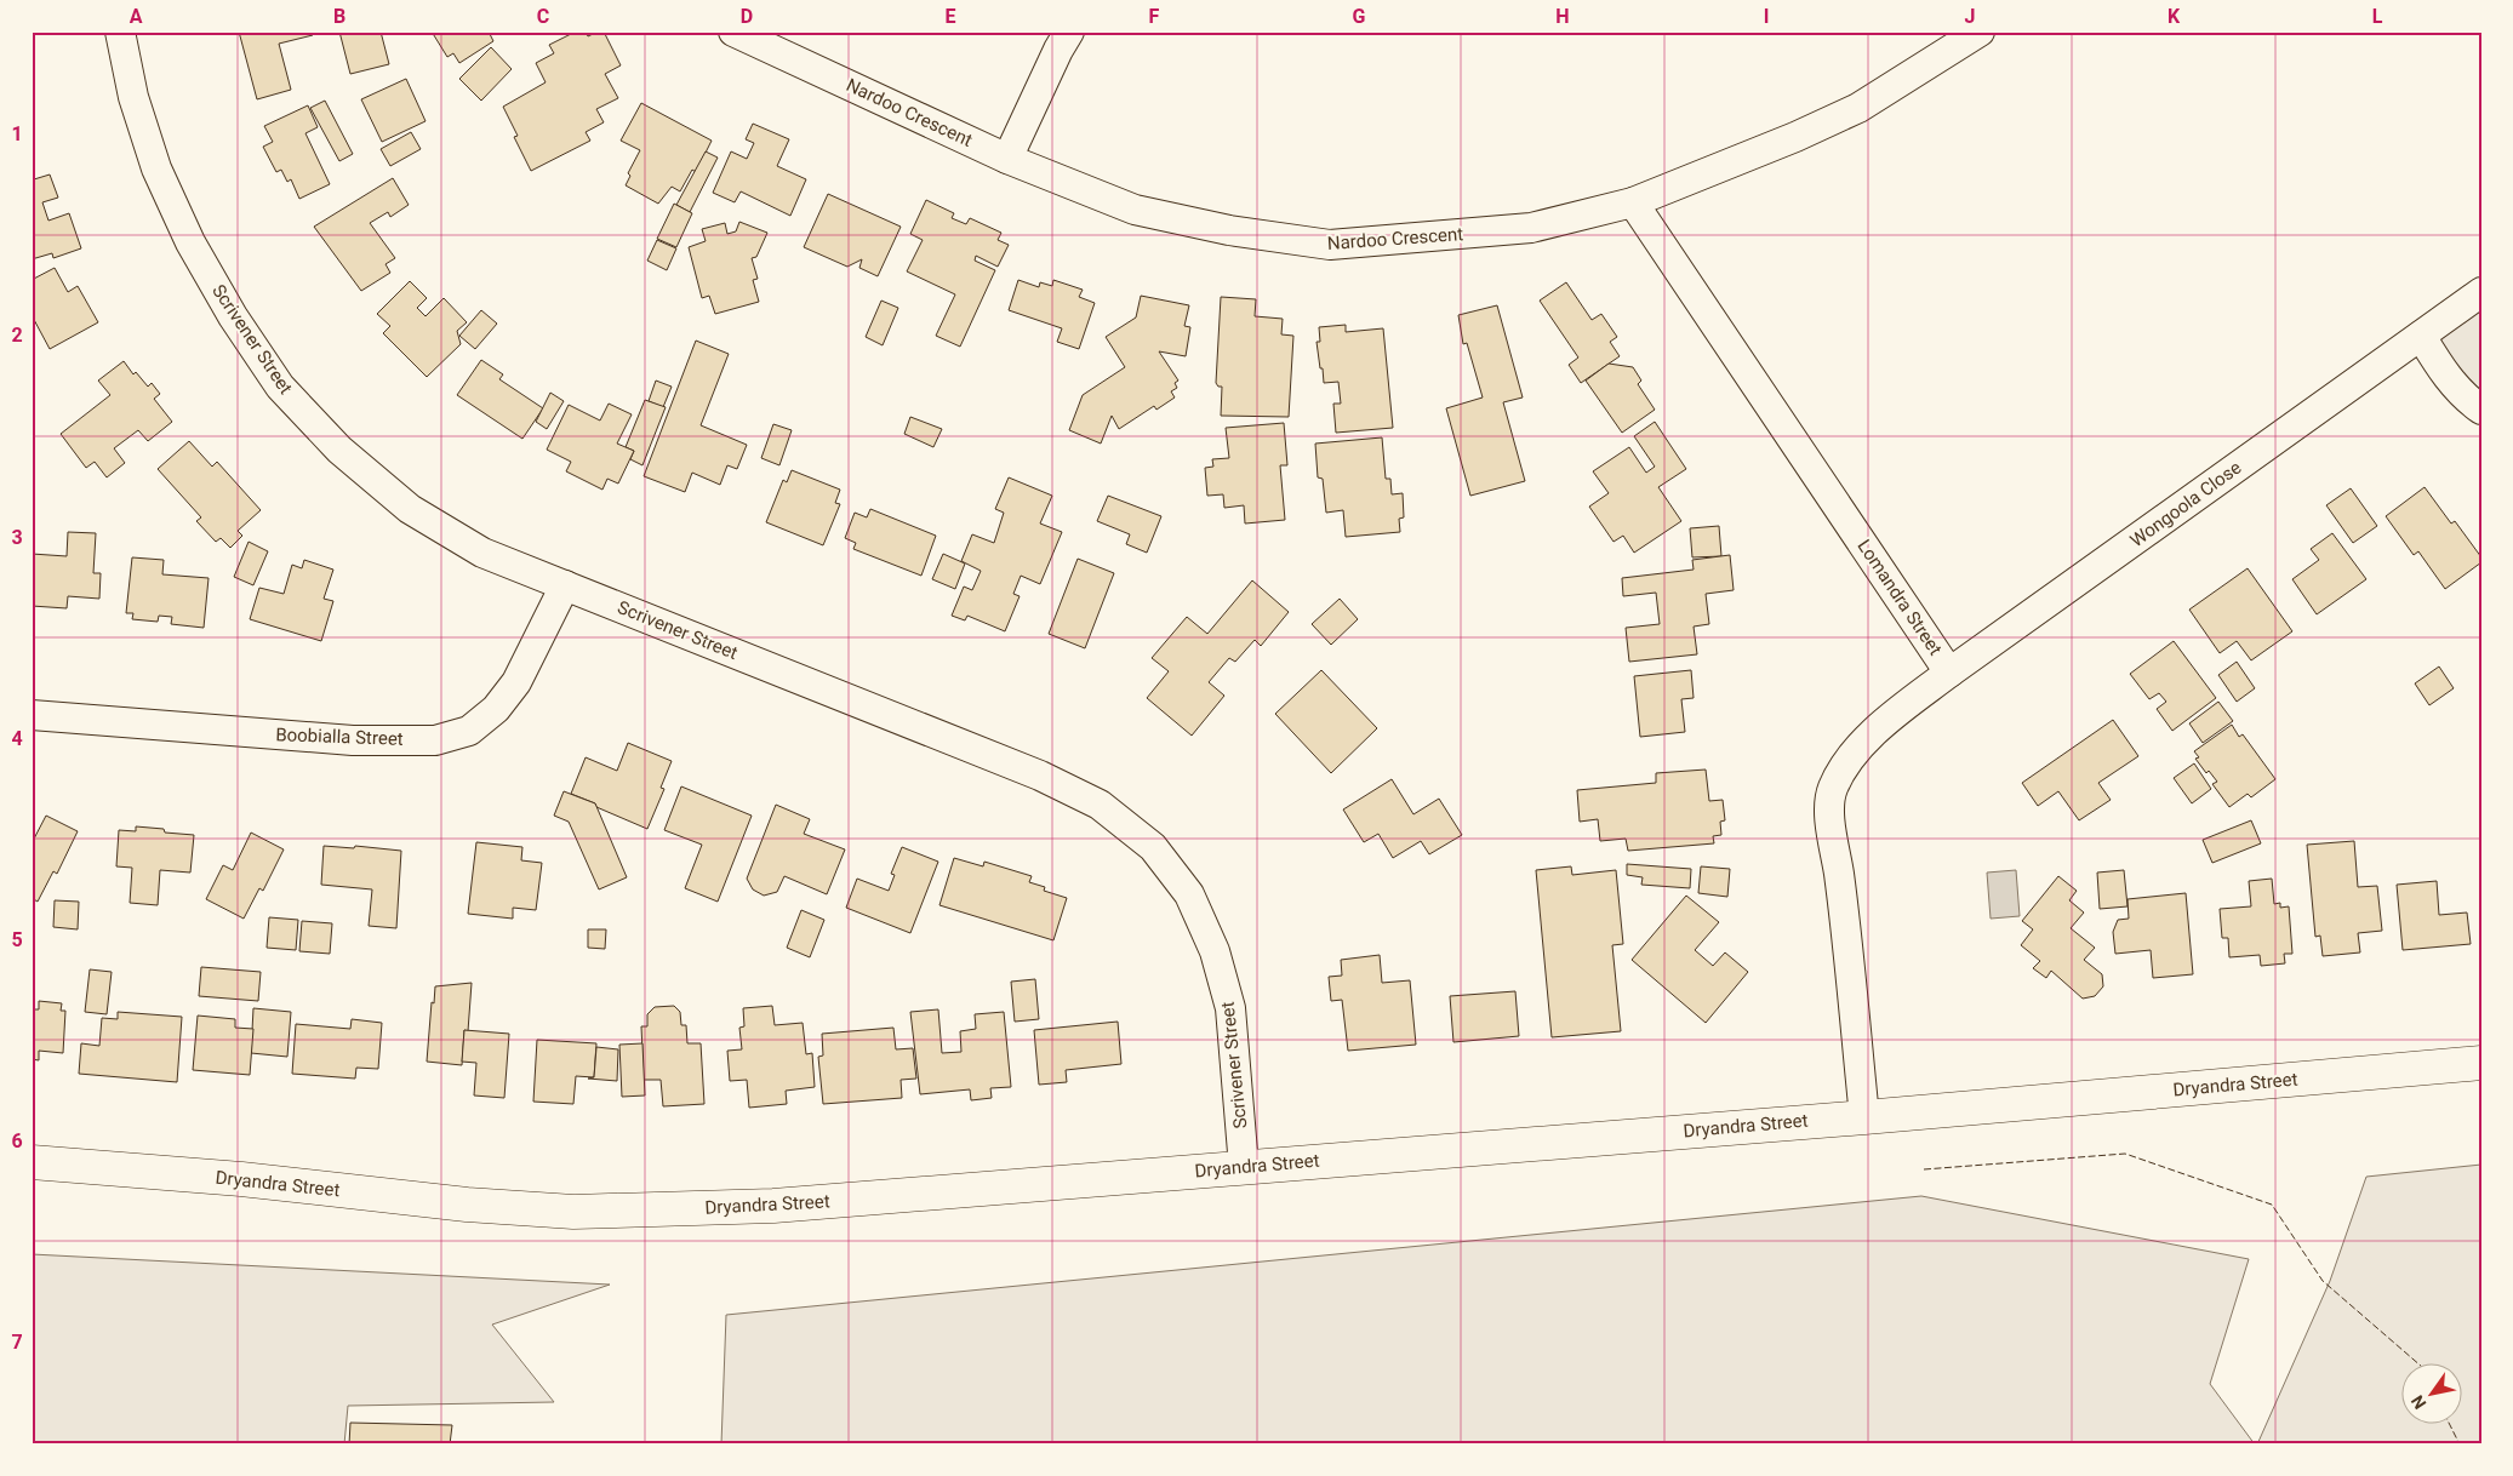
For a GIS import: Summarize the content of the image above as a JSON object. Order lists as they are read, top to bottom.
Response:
{
  "streets": {
    "street": [
      "Nardoo Crescent",
      "Scrivener Street",
      "Wongoola Close",
      "Lomandra Street",
      "Boobialla Street",
      "Dryandra Street"
    ]
  },
  "crossings": [
    ["Nardoo Crescent", "Lomandra Street"],
    ["Scrivener Street", "Boobialla Street"],
    ["Scrivener Street", "Dryandra Street"],
    ["Wongoola Close", "Lomandra Street"],
    ["Lomandra Street", "Dryandra Street"]
  ],
  "north": "bottom left",
  "grid": {
    "columns": [
      "A",
      "B",
      "C",
      "D",
      "E",
      "F",
      "G",
      "H",
      "I",
      "J",
      "K",
      "L"
    ],
    "rows": [
      "1",
      "2",
      "3",
      "4",
      "5",
      "6",
      "7"
    ]
  }
}
